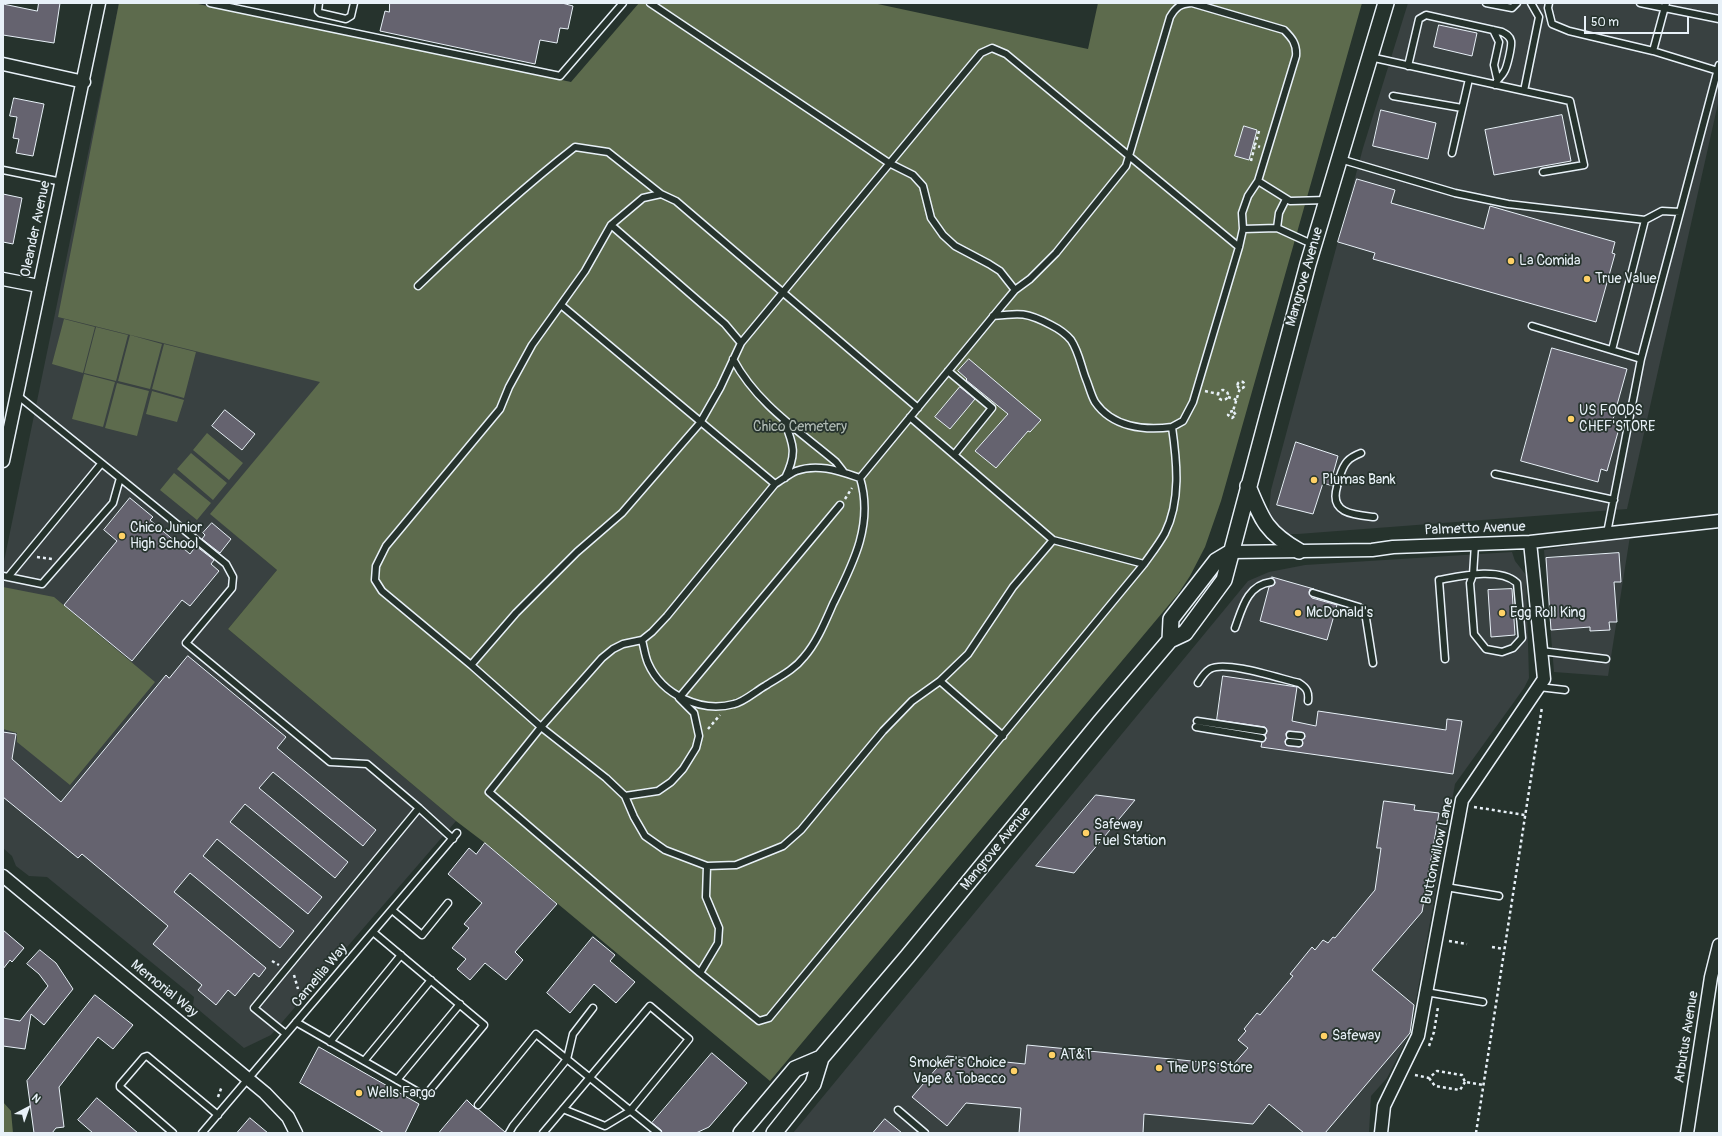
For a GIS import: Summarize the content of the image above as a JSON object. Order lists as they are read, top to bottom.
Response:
{
  "streets": {
    "street": [
      "Oleander Avenue",
      "Mangrove Avenue",
      "Palmetto Avenue",
      "Buttonwillow Lane",
      "Memorial Way",
      "Arbutus Avenue"
    ],
    "lane": ["Camellia Way"]
  },
  "crossings": [
    ["Mangrove Avenue", "Palmetto Avenue"],
    ["Palmetto Avenue", "Buttonwillow Lane"],
    ["Camellia Way", "Memorial Way"]
  ],
  "parks": ["Chico Cemetery"],
  "places": [
    "La Comida",
    "True Value",
    "US FOODS CHEF'STORE",
    "Plumas Bank",
    "Chico Junior High School",
    "McDonald's",
    "Egg Roll King",
    "Safeway Fuel Station",
    "Safeway",
    "AT&T",
    "The UPS Store",
    "Smoker's Choice Vape & Tobacco",
    "Wells Fargo"
  ],
  "scale_bar": "50 m",
  "north": "top right"
}
